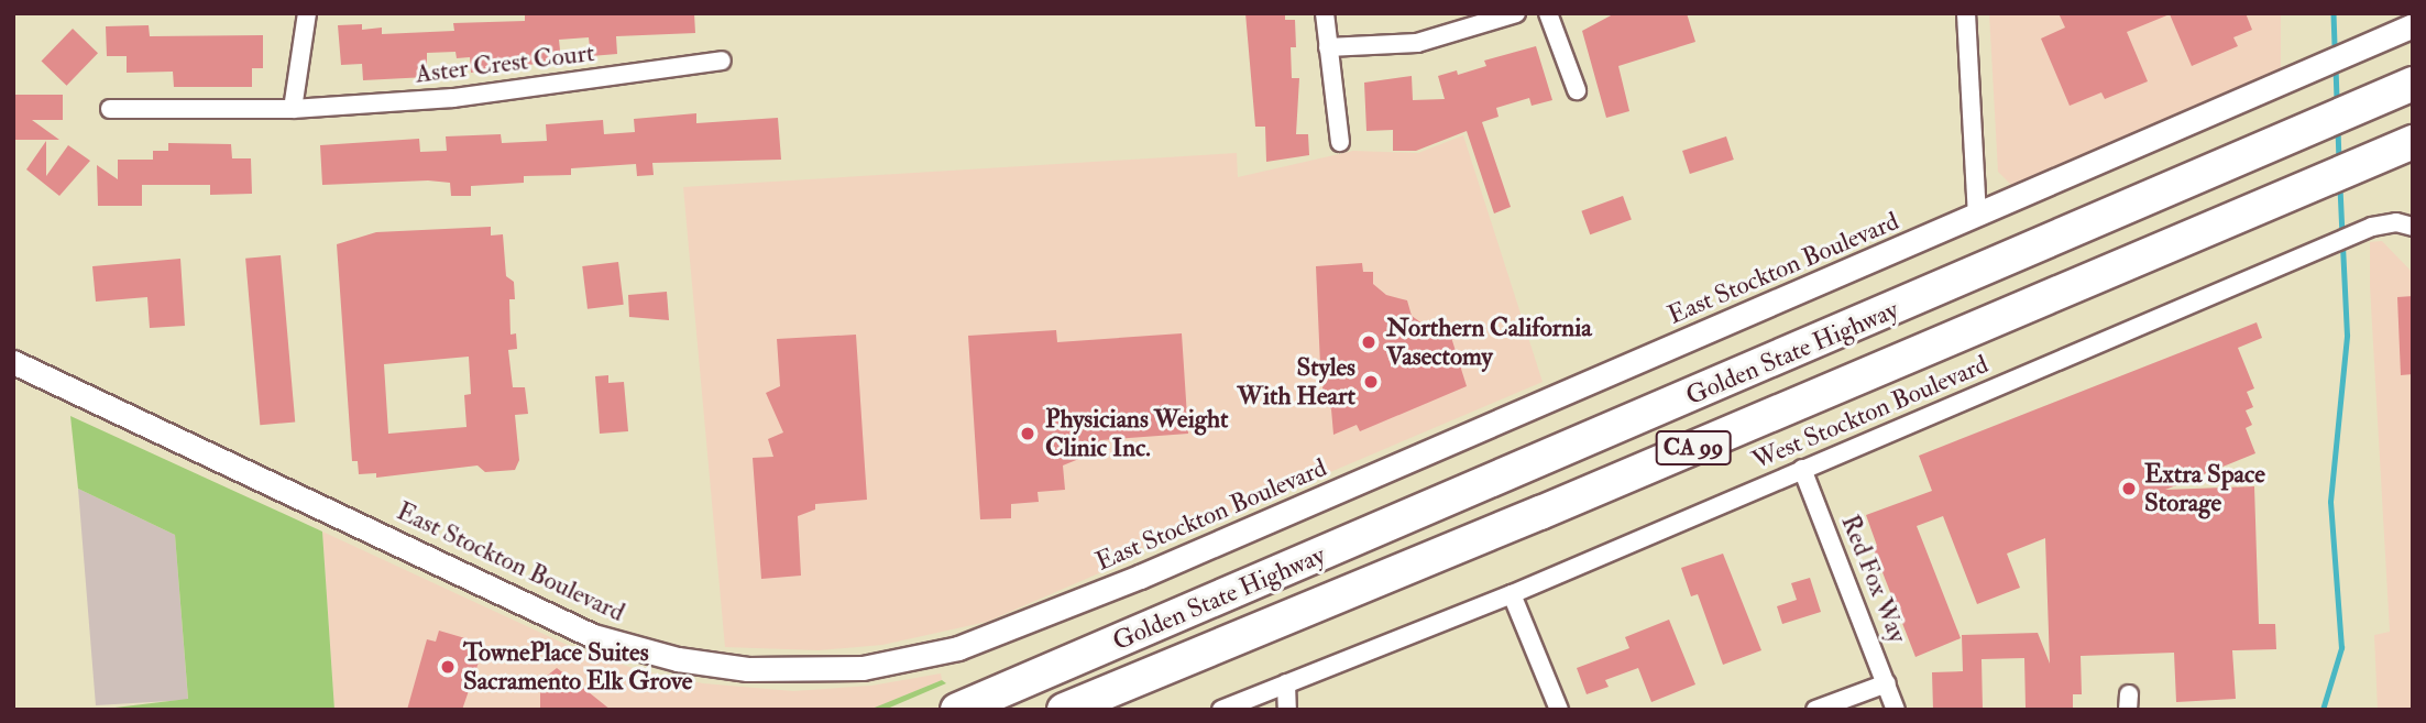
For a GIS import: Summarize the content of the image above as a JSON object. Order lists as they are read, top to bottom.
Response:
{
  "streets": {
    "highway": ["Golden State Highway", "CA 99"],
    "street": [
      "Aster Crest Court",
      "East Stockton Boulevard",
      "West Stockton Boulevard",
      "Red Fox Way"
    ]
  },
  "crossings": [
    ["West Stockton Boulevard", "Red Fox Way"]
  ],
  "places": [
    "Northern California Vasectomy",
    "Styles With Heart",
    "Physicians Weight Clinic Inc.",
    "Extra Space Storage",
    "TownePlace Suites Sacramento Elk Grove"
  ]
}
